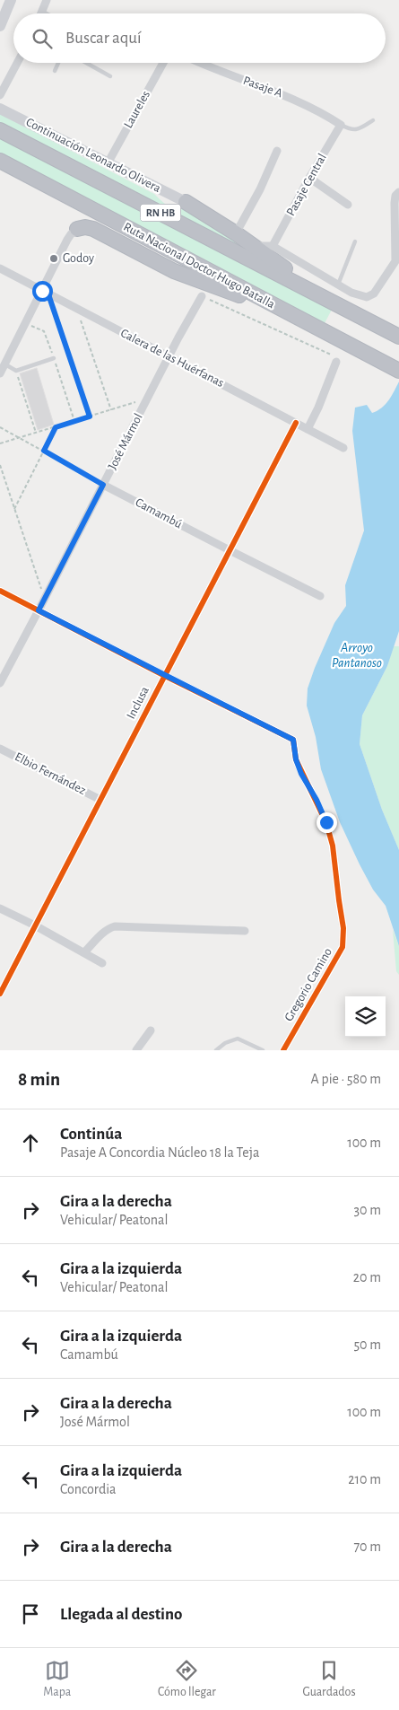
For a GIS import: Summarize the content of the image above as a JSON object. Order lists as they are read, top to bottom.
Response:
{
  "streets": {
    "highway": ["RN HB", "Ruta Nacional Doctor Hugo Batalla"],
    "main road": ["Continuación Leonardo Olivera"],
    "street": [
      "Pasaje A",
      "Laureles",
      "Pasaje Central",
      "Calera de las Huérfanas",
      "José Mármol",
      "Camambú",
      "Inclusa",
      "Elbio Fernández",
      "Gregorio Camino"
    ]
  },
  "crossings": [
    ["Pasaje A", "Pasaje Central"],
    ["Laureles", "Continuación Leonardo Olivera"],
    ["Calera de las Huérfanas", "José Mármol"],
    ["Calera de las Huérfanas", "Inclusa"],
    ["José Mármol", "Camambú"],
    ["Camambú", "Inclusa"],
    ["Inclusa", "Elbio Fernández"],
    ["Inclusa", "Gregorio Camino"]
  ],
  "water": ["Arroyo Pantanoso"],
  "places": ["Godoy"],
  "page": {
    "search": "Buscar aquí",
    "heading": ["8 min", "A pie · 580 m"],
    "list": [
      ["Continúa", "Pasaje A Concordia Núcleo 18 la Teja", "100 m"],
      ["Gira a la derecha", "Vehicular/ Peatonal", "30 m"],
      ["Gira a la izquierda", "Vehicular/ Peatonal", "20 m"],
      ["Gira a la izquierda", "Camambú", "50 m"],
      ["Gira a la derecha", "José Mármol", "100 m"],
      ["Gira a la izquierda", "Concordia", "210 m"],
      ["Gira a la derecha", "70 m"],
      "Llegada al destino"
    ],
    "nav": ["Mapa", "Cómo llegar", "Guardados"]
  }
}
